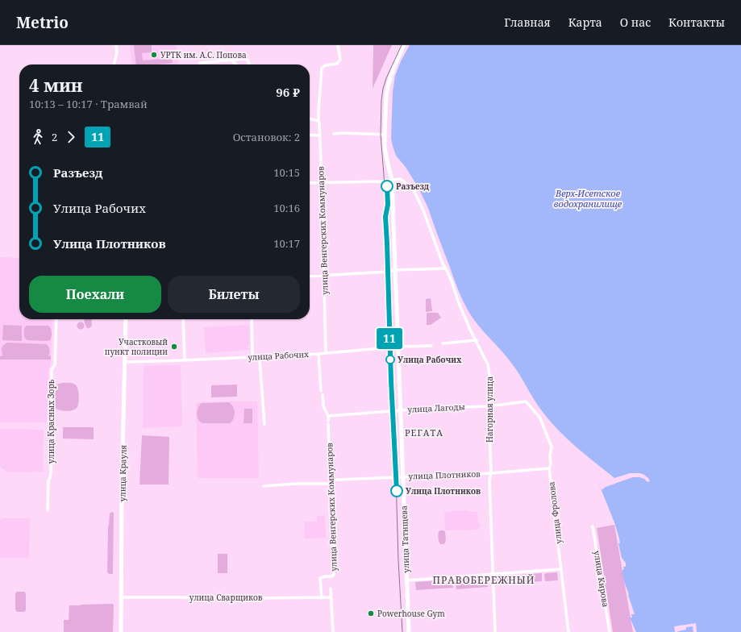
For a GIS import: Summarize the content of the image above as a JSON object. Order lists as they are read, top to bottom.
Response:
{
  "streets": {
    "street": [
      "улица Венгерских Коммунаров",
      "улица Рабочих",
      "улица Лагоды",
      "Нагорная улица",
      "улица Красных Зорь",
      "улица Крауля",
      "улица Плотников",
      "улица Фролова",
      "улица Татищева",
      "улица Кирова",
      "улица Сварщиков"
    ]
  },
  "crossings": [
    ["улица Венгерских Коммунаров", "улица Рабочих"],
    ["улица Венгерских Коммунаров", "улица Лагоды"],
    ["улица Венгерских Коммунаров", "Нагорная улица"],
    ["улица Венгерских Коммунаров", "улица Плотников"],
    ["улица Венгерских Коммунаров", "улица Сварщиков"],
    ["улица Рабочих", "улица Крауля"],
    ["улица Рабочих", "улица Татищева"],
    ["улица Лагоды", "Нагорная улица"],
    ["улица Лагоды", "улица Фролова"],
    ["улица Лагоды", "улица Татищева"],
    ["Нагорная улица", "улица Плотников"],
    ["Нагорная улица", "улица Татищева"],
    ["улица Крауля", "улица Сварщиков"],
    ["улица Плотников", "улица Фролова"],
    ["улица Плотников", "улица Татищева"]
  ],
  "districts": ["РЕГАТА", "ПРАВОБЕРЕЖНЫЙ"],
  "water": ["Верх-Исетское водохранилище"],
  "places": [
    "УРТК им. А.С. Попова",
    "Разъезд",
    "Участковый пункт полиции",
    "Улица Рабочих",
    "Улица Плотников",
    "Powerhouse Gym"
  ],
  "lines": ["tram line 11"],
  "page": {
    "header": "Metrio",
    "nav": [
      "Главная",
      "Карта",
      "О нас",
      "Контакты"
    ],
    "on_map": "11",
    "heading": ["4 мин", "10:13 – 10:17 · Трамвай", "96 ₽"],
    "legs": ["2", "11", "Остановок: 2"],
    "list": [
      {
        "name": "Разъезд",
        "value": "10:15"
      },
      {
        "name": "Улица Рабочих",
        "value": "10:16"
      },
      {
        "name": "Улица Плотников",
        "value": "10:17"
      }
    ],
    "buttons": ["Поехали", "Билеты"]
  }
}
